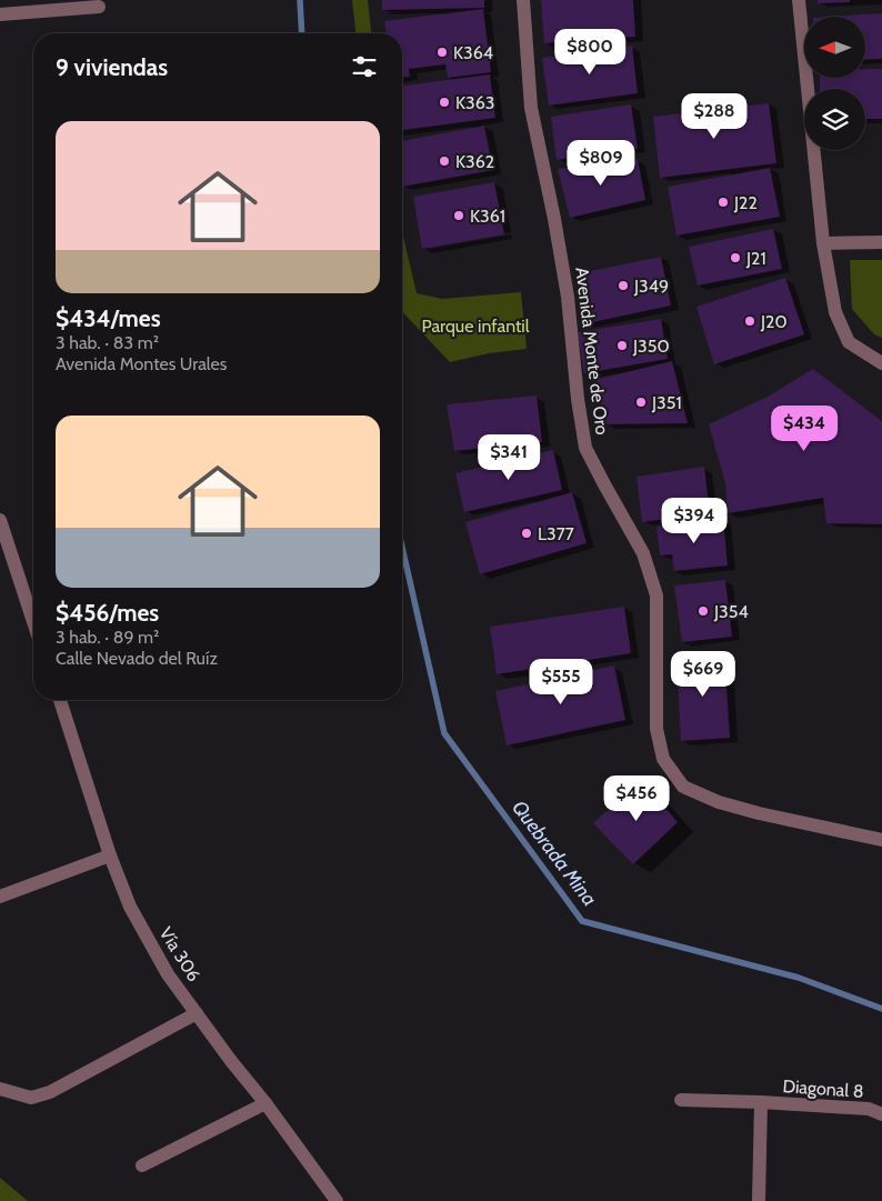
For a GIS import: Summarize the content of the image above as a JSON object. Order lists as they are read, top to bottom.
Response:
{
  "streets": {
    "street": ["Avenida Monte de Oro", "Vía 306", "Diagonal 8"]
  },
  "water": ["Quebrada Mina"],
  "parks": ["Parque infantil"],
  "places": [
    "K364",
    "K363",
    "K362",
    "J22",
    "K361",
    "J21",
    "J349",
    "J20",
    "J350",
    "J351",
    "L377",
    "J354"
  ],
  "north": "left",
  "page": {
    "price": [
      "$800",
      "$288",
      "$809",
      "$434",
      "$341",
      "$394",
      "$669",
      "$555",
      "$456"
    ],
    "heading": "9 viviendas",
    "list": [
      {
        "name": "$434/mes",
        "note": "3 hab. · 83 m² · Avenida Montes Urales"
      },
      {
        "name": "$456/mes",
        "note": "3 hab. · 89 m² · Calle Nevado del Ruíz"
      }
    ]
  }
}
